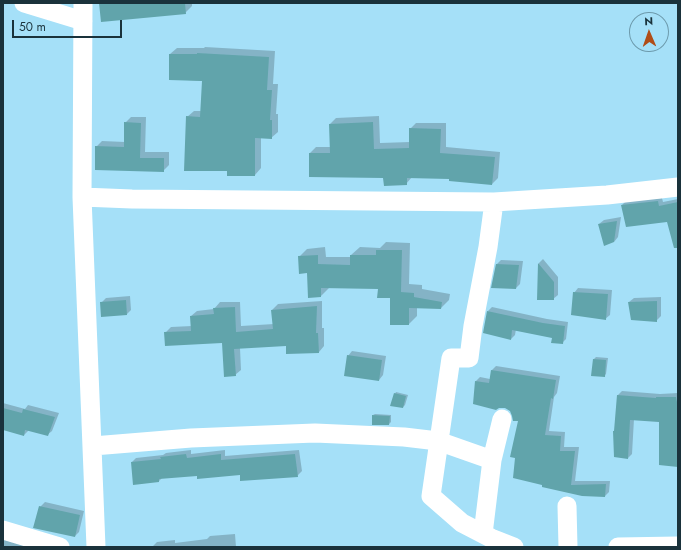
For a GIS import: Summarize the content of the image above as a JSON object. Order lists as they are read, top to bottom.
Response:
{
  "scale_bar": "50 m",
  "north": "top"
}
